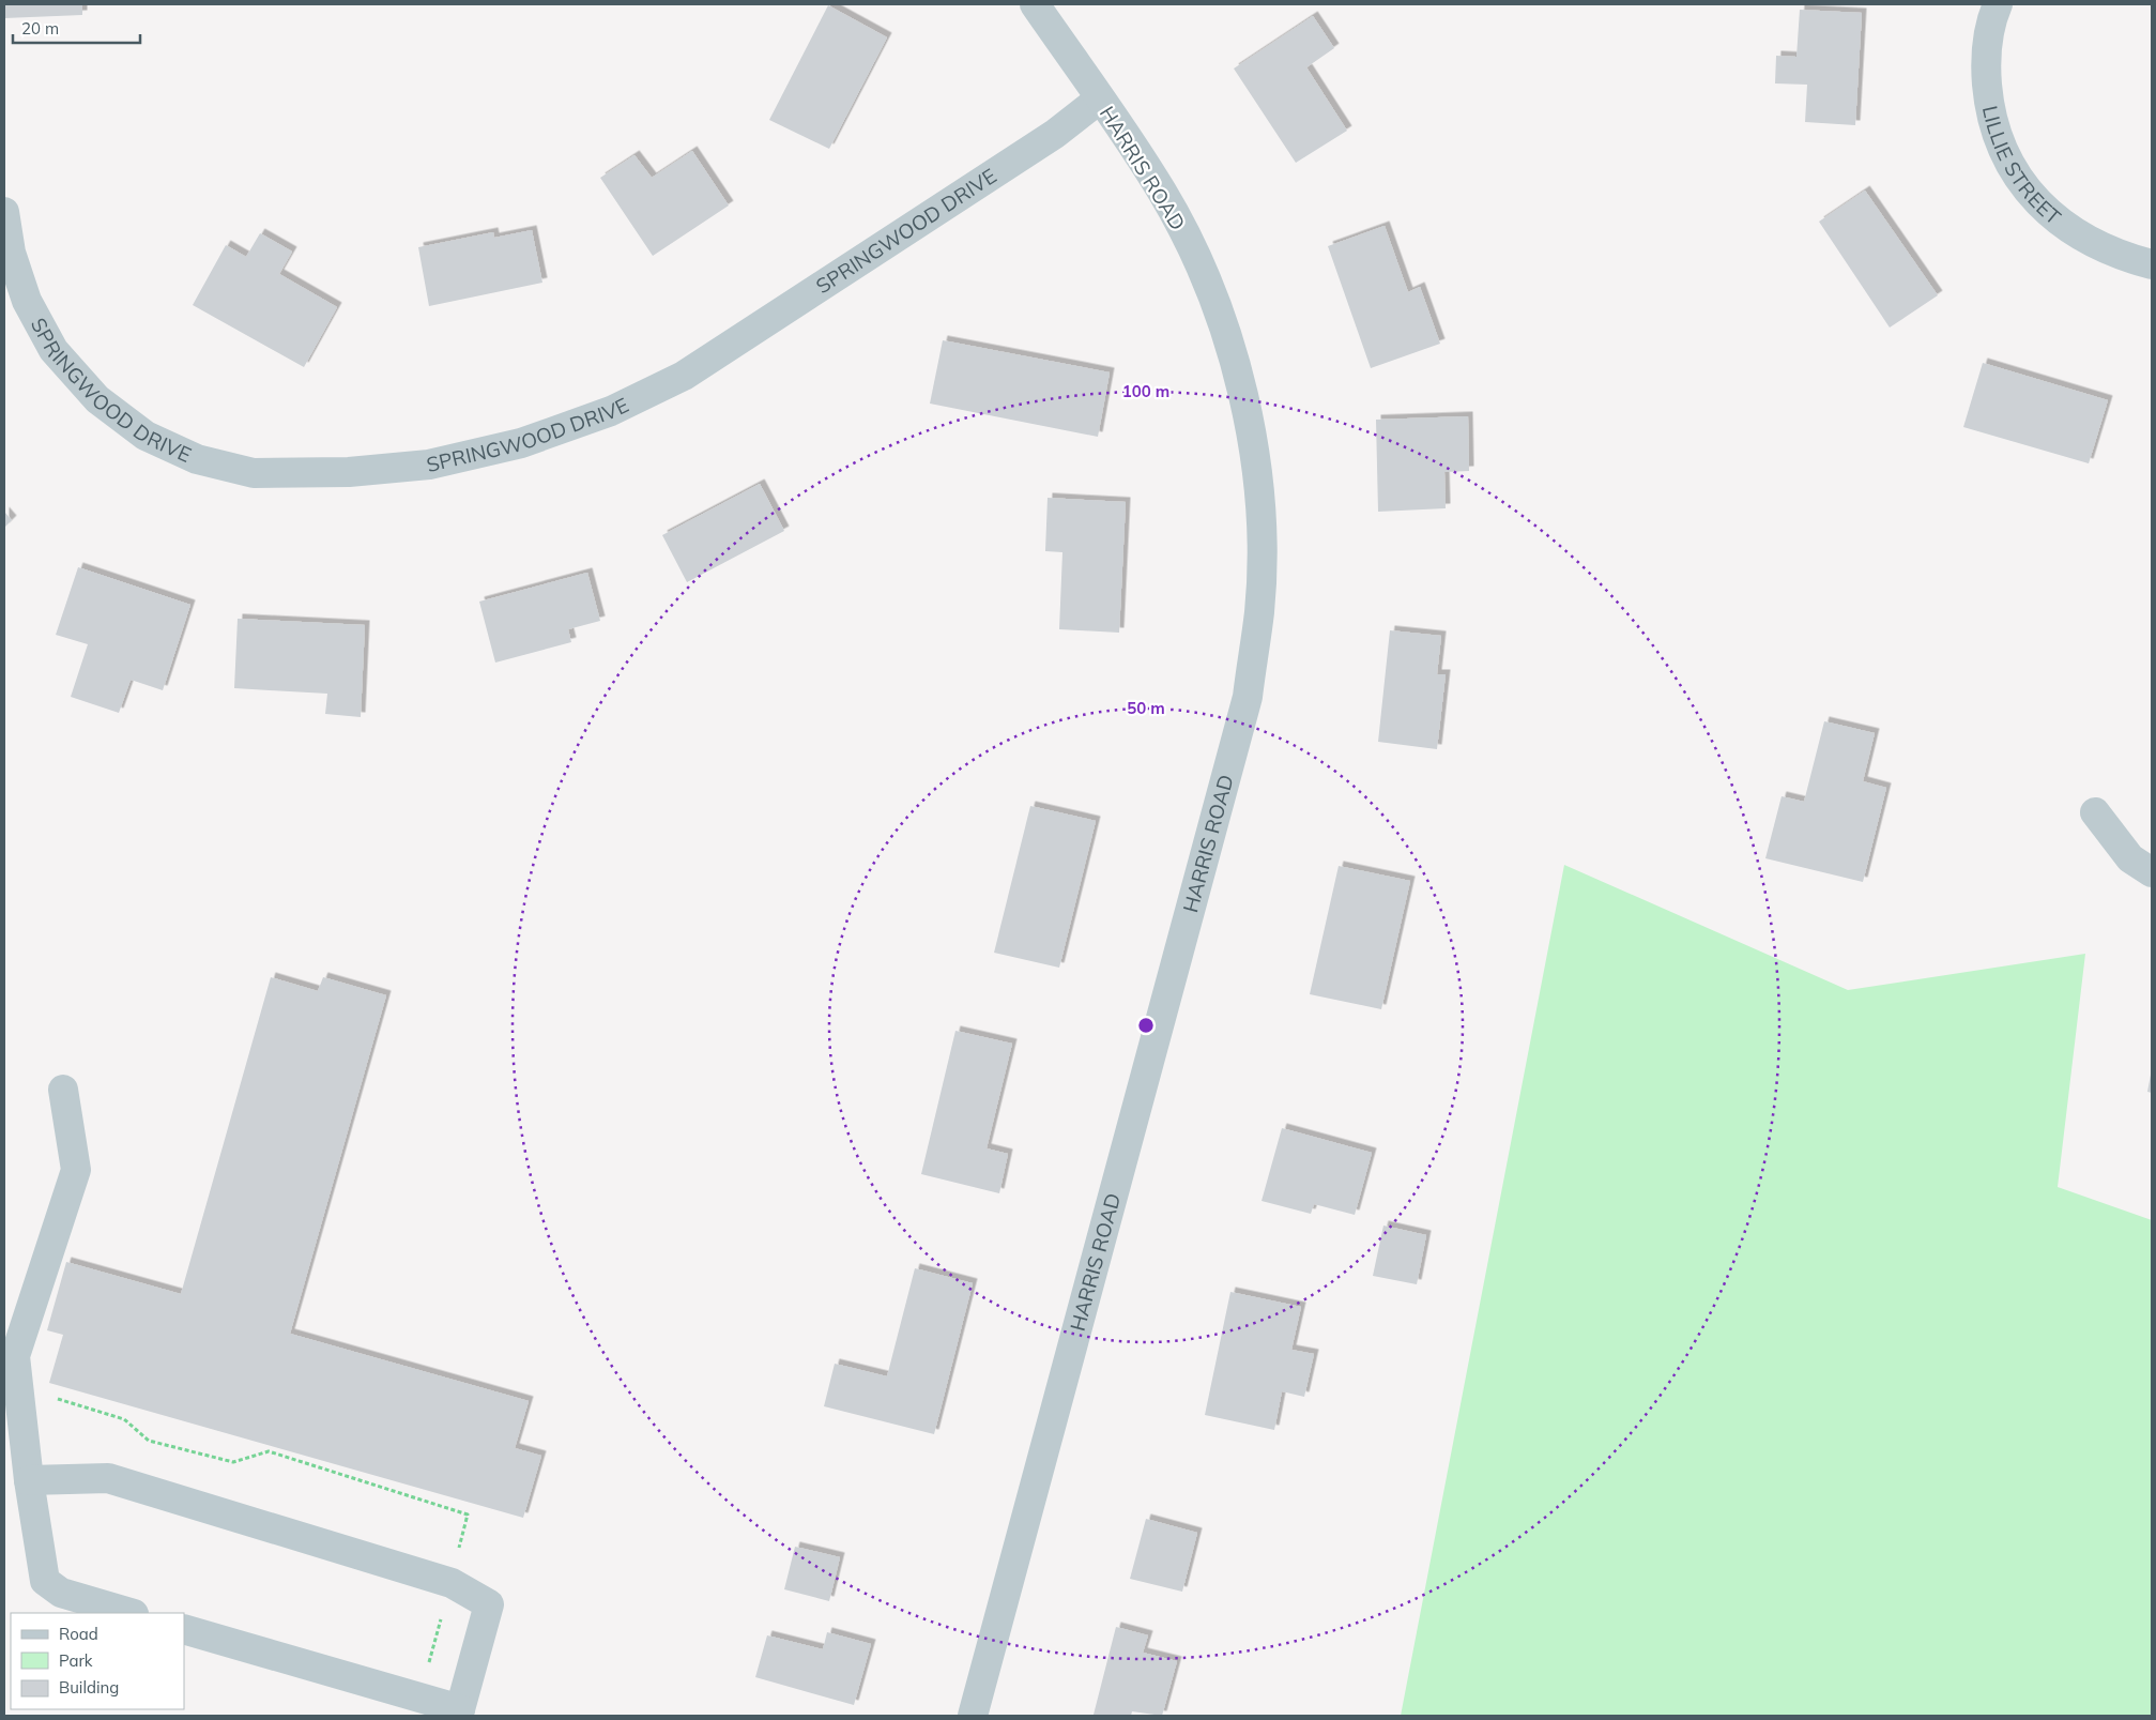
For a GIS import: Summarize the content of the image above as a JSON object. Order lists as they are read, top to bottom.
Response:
{
  "streets": {
    "street": ["LILLIE STREET", "HARRIS ROAD", "SPRINGWOOD DRIVE"]
  },
  "crossings": [
    ["HARRIS ROAD", "SPRINGWOOD DRIVE"]
  ],
  "legend": ["Road", "Park", "Building"],
  "scale_bar": "20 m",
  "rings": ["100 m", "50 m"]
}
